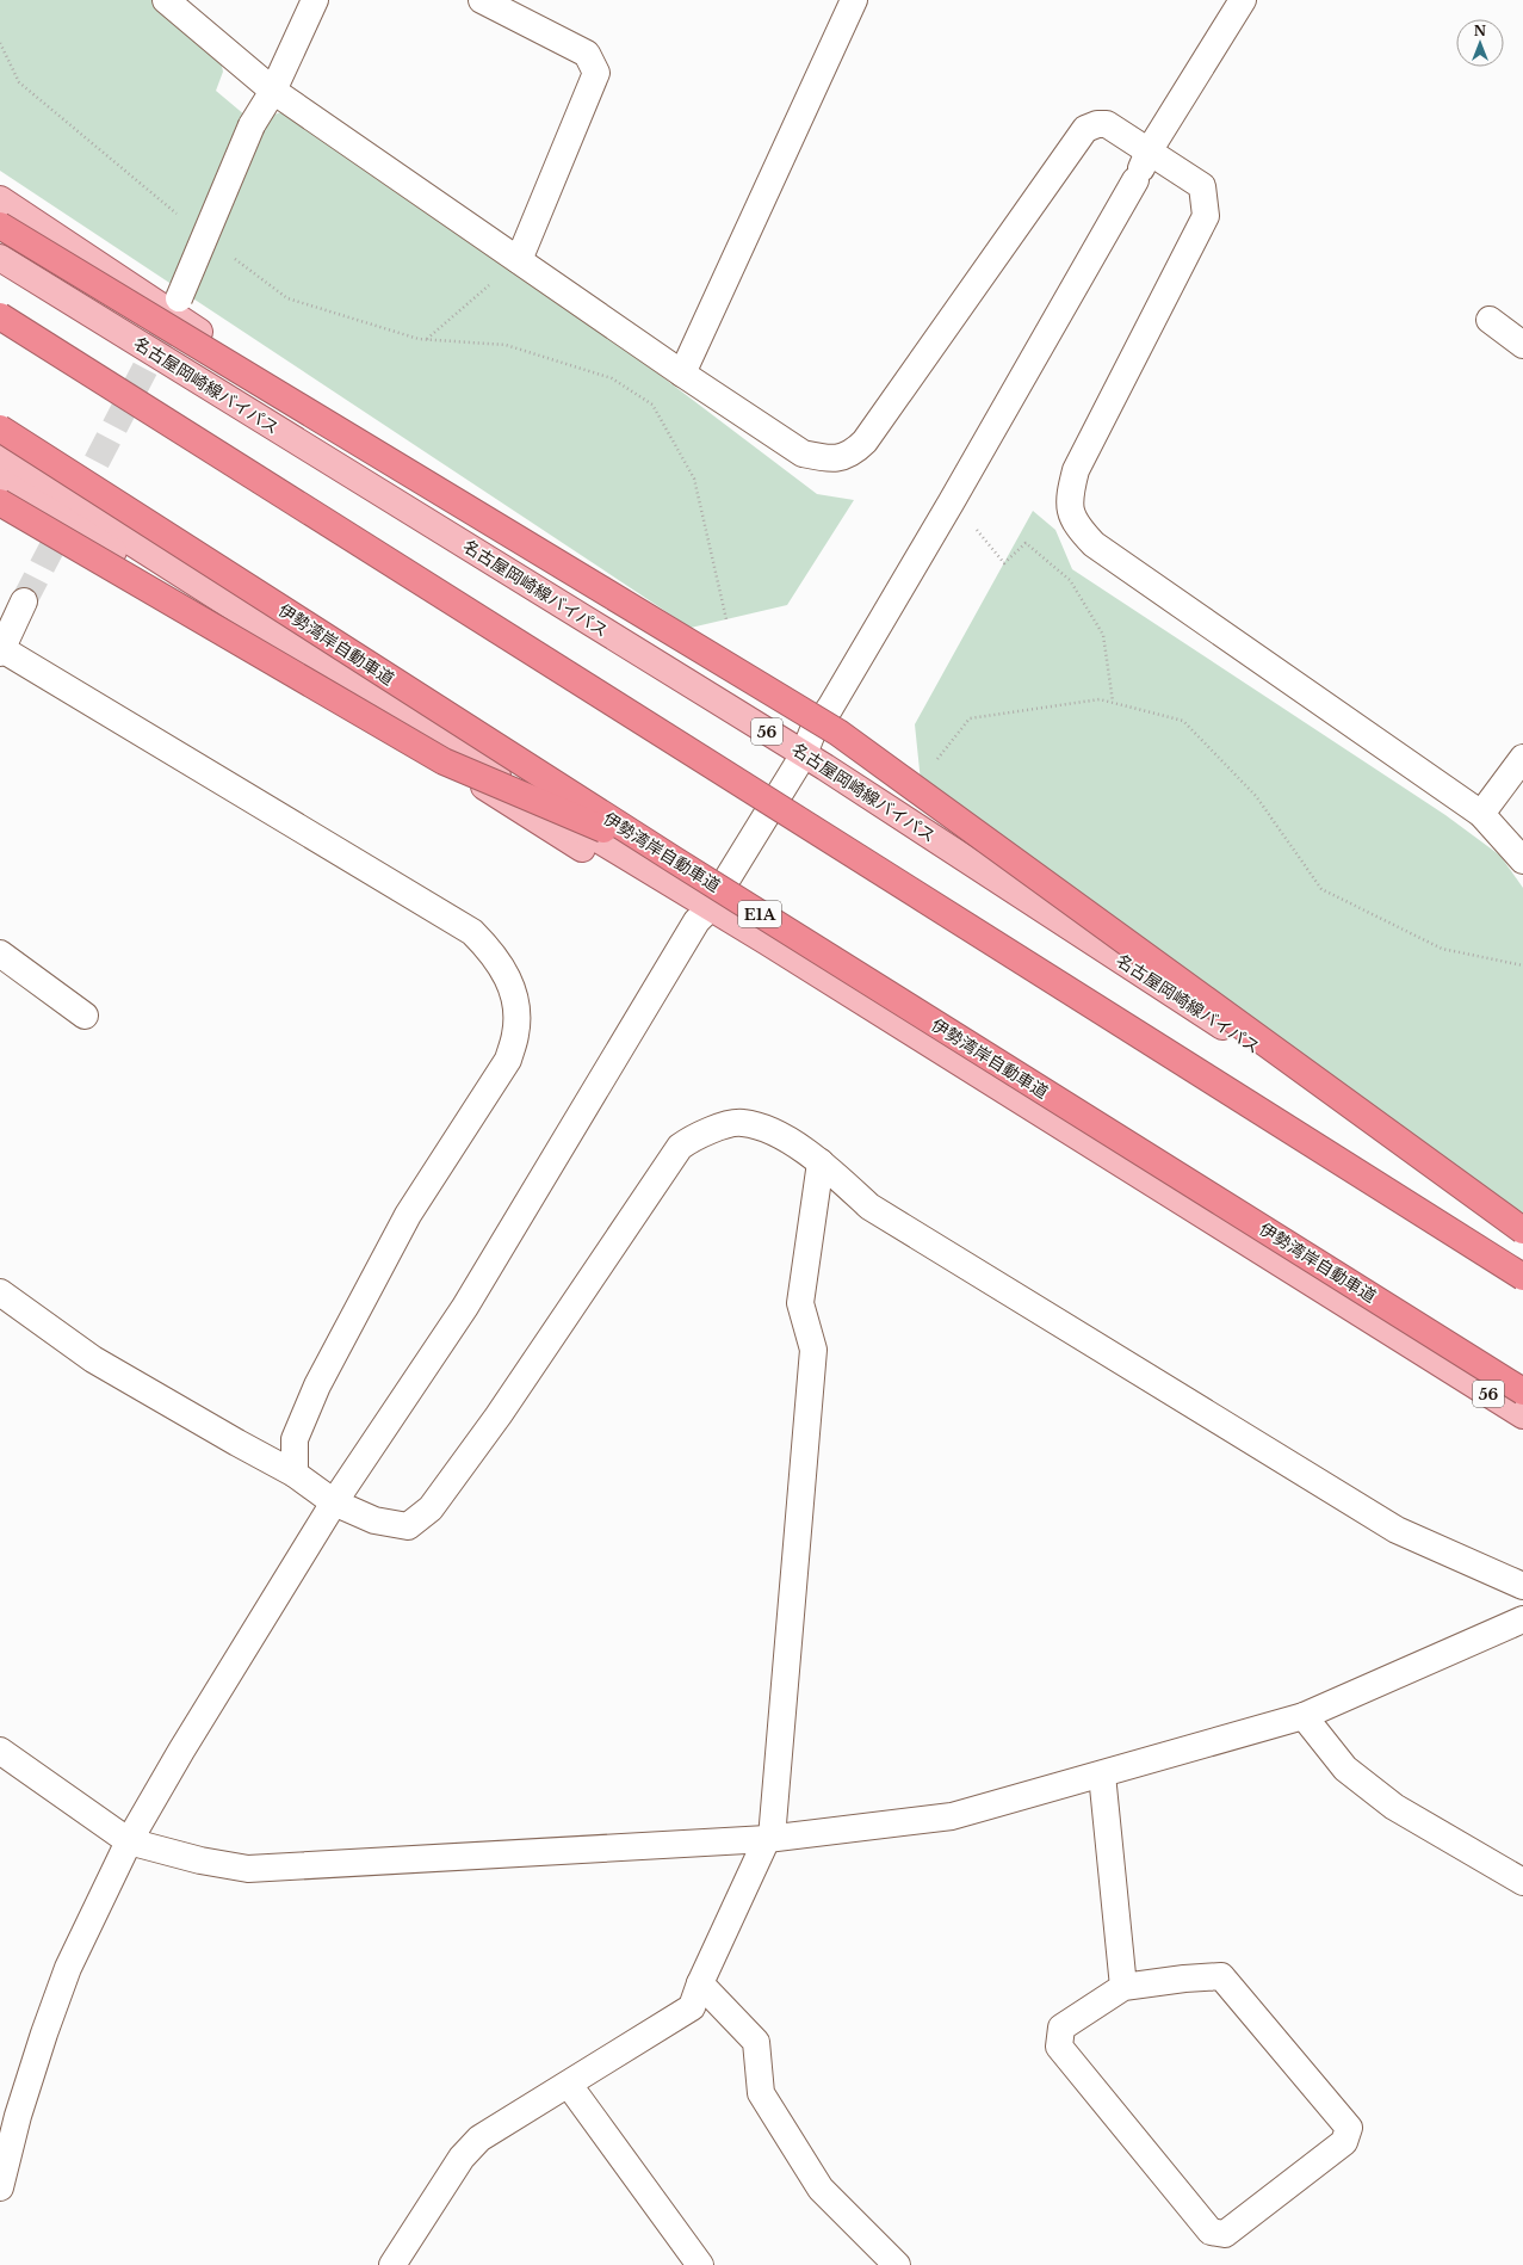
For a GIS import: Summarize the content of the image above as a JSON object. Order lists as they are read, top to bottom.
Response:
{
  "streets": {
    "highway": ["伊勢湾岸自動車道", "E1A"],
    "main road": ["名古屋岡崎線バイパス", "56"]
  },
  "north": "top"
}
